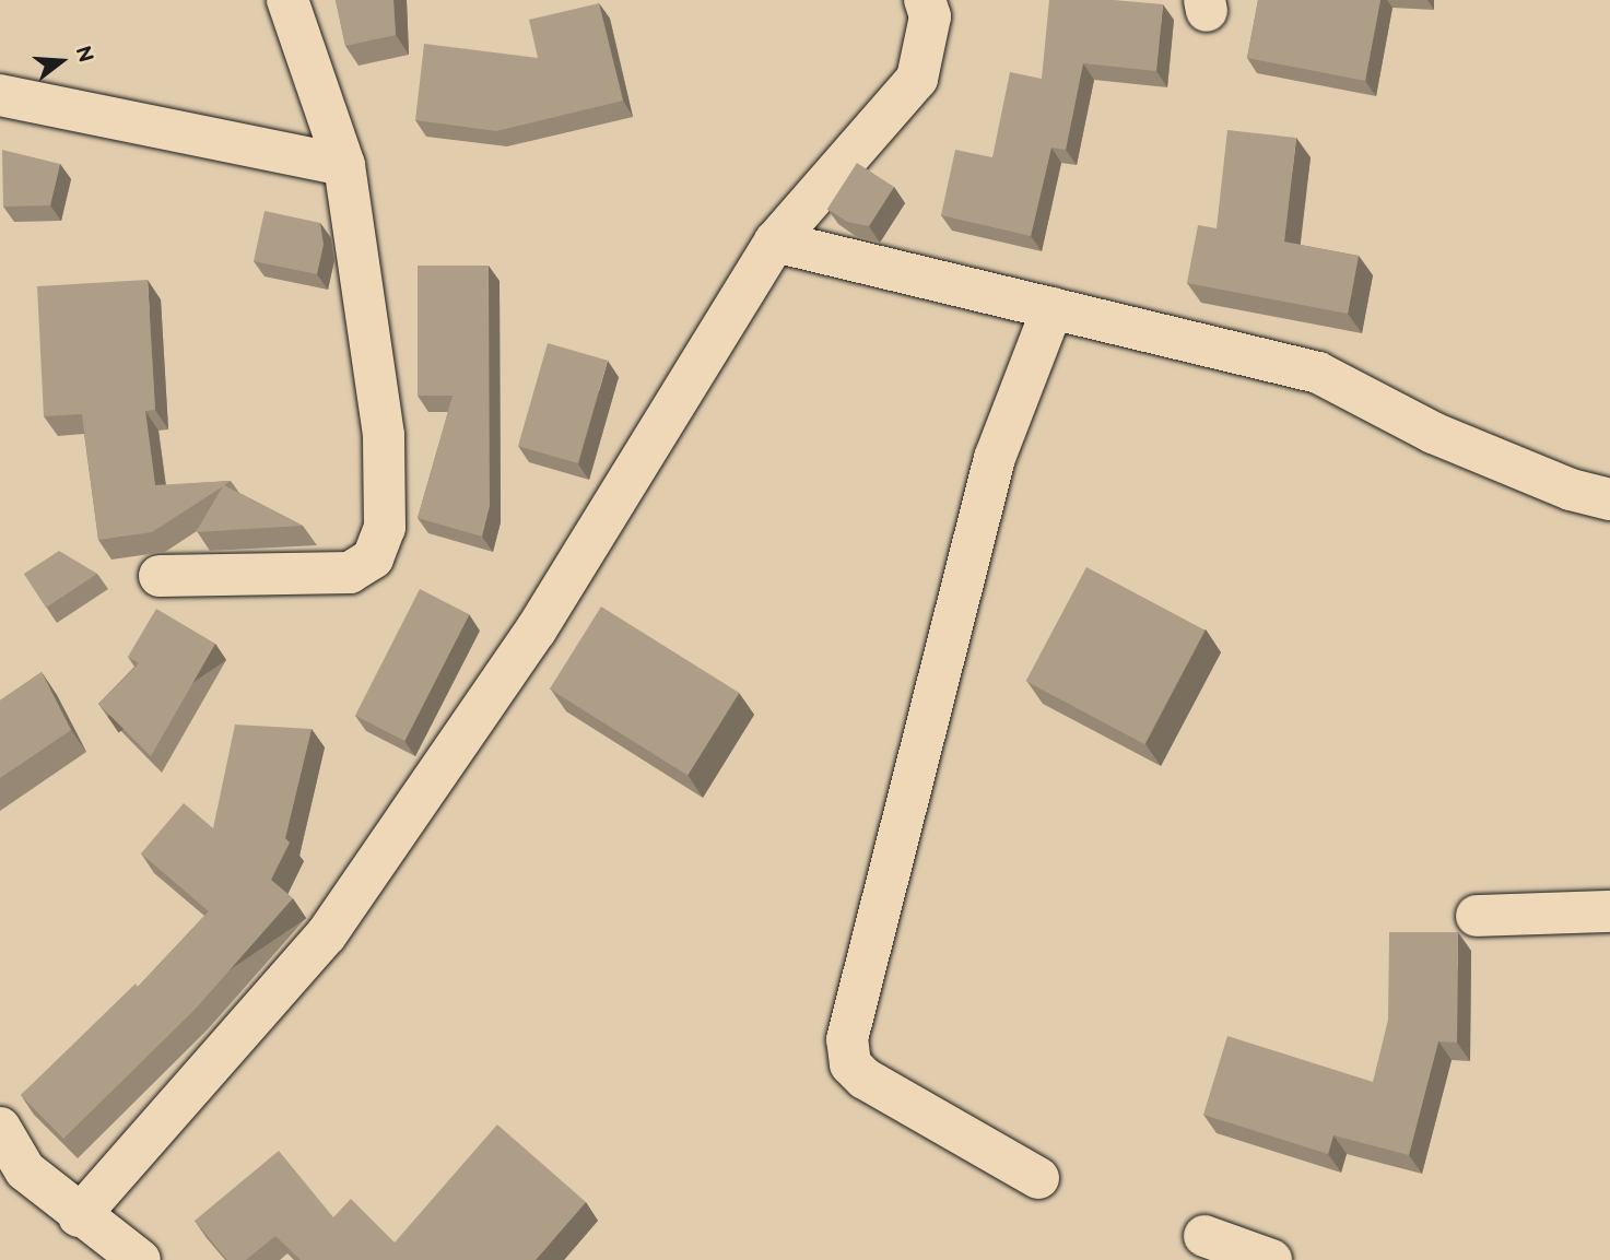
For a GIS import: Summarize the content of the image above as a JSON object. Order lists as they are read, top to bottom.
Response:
{
  "north": "right"
}
